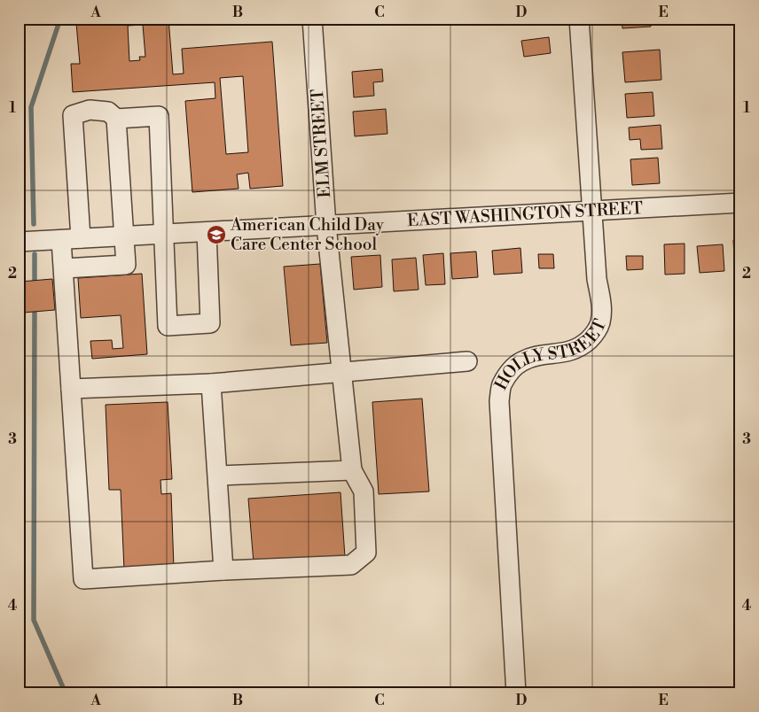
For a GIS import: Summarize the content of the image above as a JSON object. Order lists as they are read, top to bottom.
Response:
{
  "streets": {
    "street": ["ELM STREET", "EAST WASHINGTON STREET", "HOLLY STREET"]
  },
  "crossings": [
    ["ELM STREET", "EAST WASHINGTON STREET"],
    ["EAST WASHINGTON STREET", "HOLLY STREET"]
  ],
  "places": {
    "school or university": ["American Child Day Care Center School"]
  },
  "grid": {
    "columns": [
      "A",
      "B",
      "C",
      "D",
      "E"
    ],
    "rows": [
      "1",
      "2",
      "3",
      "4"
    ]
  }
}
